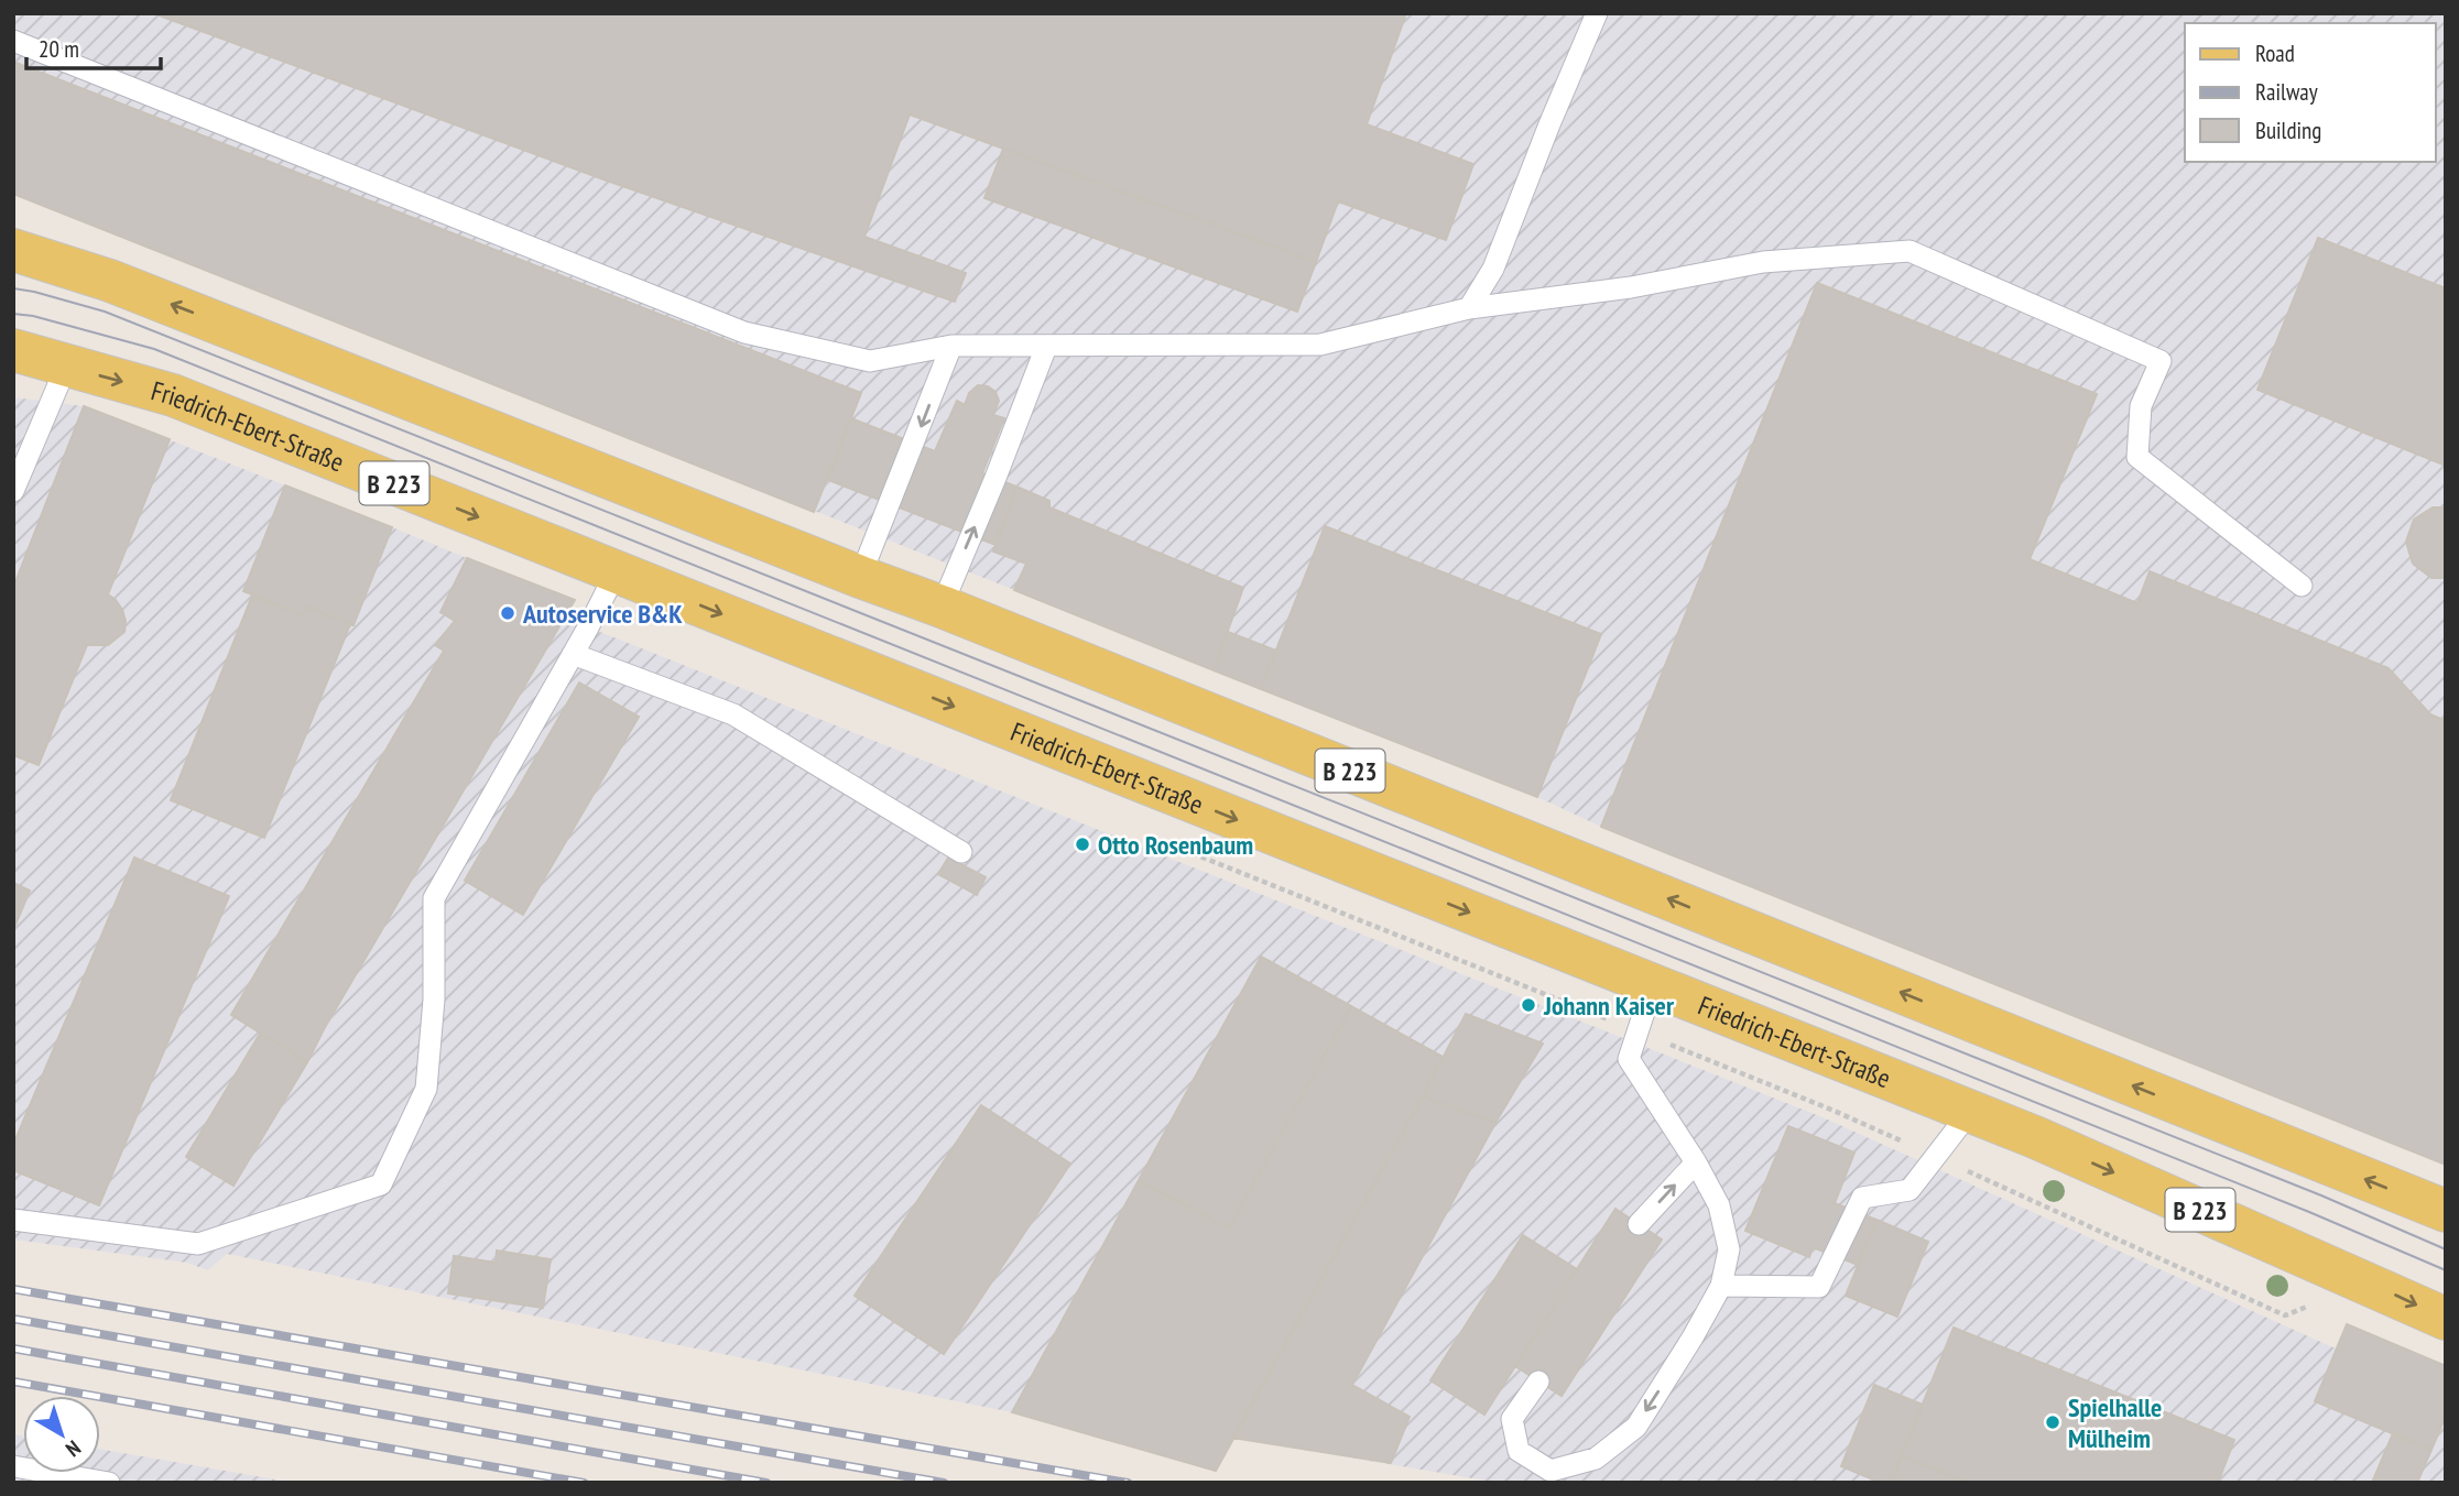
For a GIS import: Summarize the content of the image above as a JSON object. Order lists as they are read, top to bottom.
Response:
{
  "streets": {
    "main road": ["Friedrich-Ebert-Straße", "B 223"]
  },
  "places": [
    "Autoservice B&K",
    "Otto Rosenbaum",
    "Johann Kaiser",
    "Spielhalle Mülheim"
  ],
  "legend": ["Road", "Railway", "Building"],
  "scale_bar": "20 m",
  "north": "bottom right"
}
